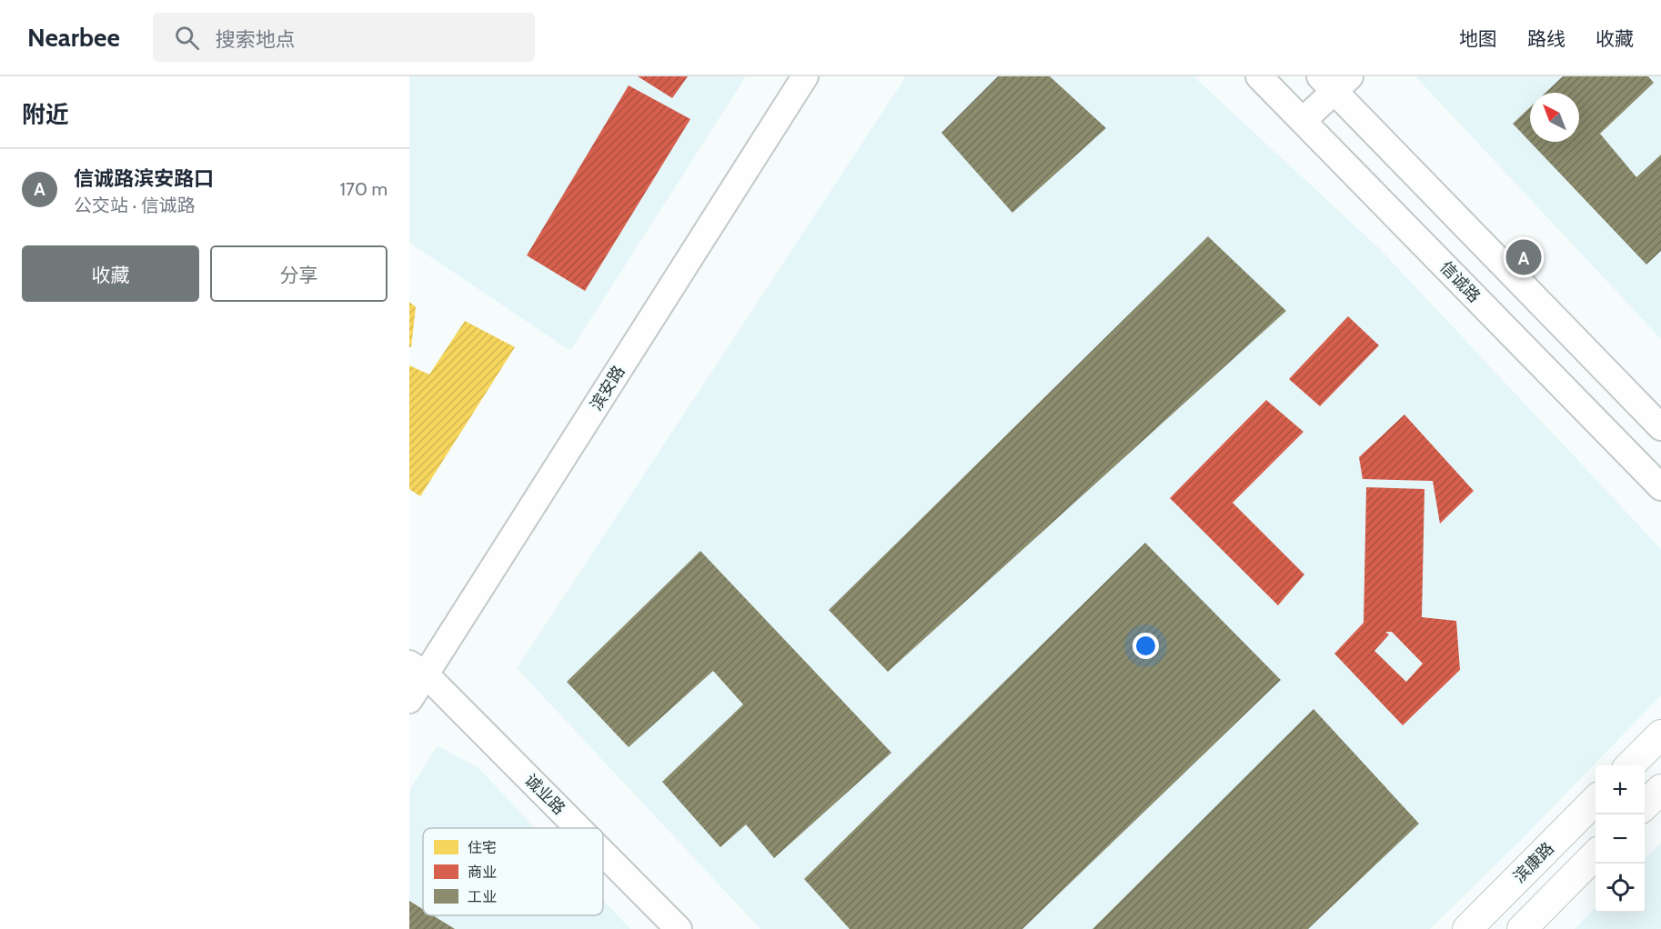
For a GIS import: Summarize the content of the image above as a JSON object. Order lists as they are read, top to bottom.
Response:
{
  "streets": {
    "main road": ["滨康路"],
    "street": ["信诚路", "滨安路", "诚业路"]
  },
  "crossings": [
    ["滨安路", "诚业路"]
  ],
  "legend": ["住宅", "商业", "工业"],
  "north": "top left",
  "page": {
    "header": "Nearbee",
    "search": "搜索地点",
    "nav": ["地图", "路线", "收藏"],
    "heading": "附近",
    "list": [
      {
        "mark": "A",
        "name": "信诚路滨安路口",
        "note": "公交站 · 信诚路",
        "value": "170 m"
      }
    ],
    "buttons": ["收藏", "分享"],
    "pins": "A",
    "map_buttons": ["+", "−"]
  }
}
